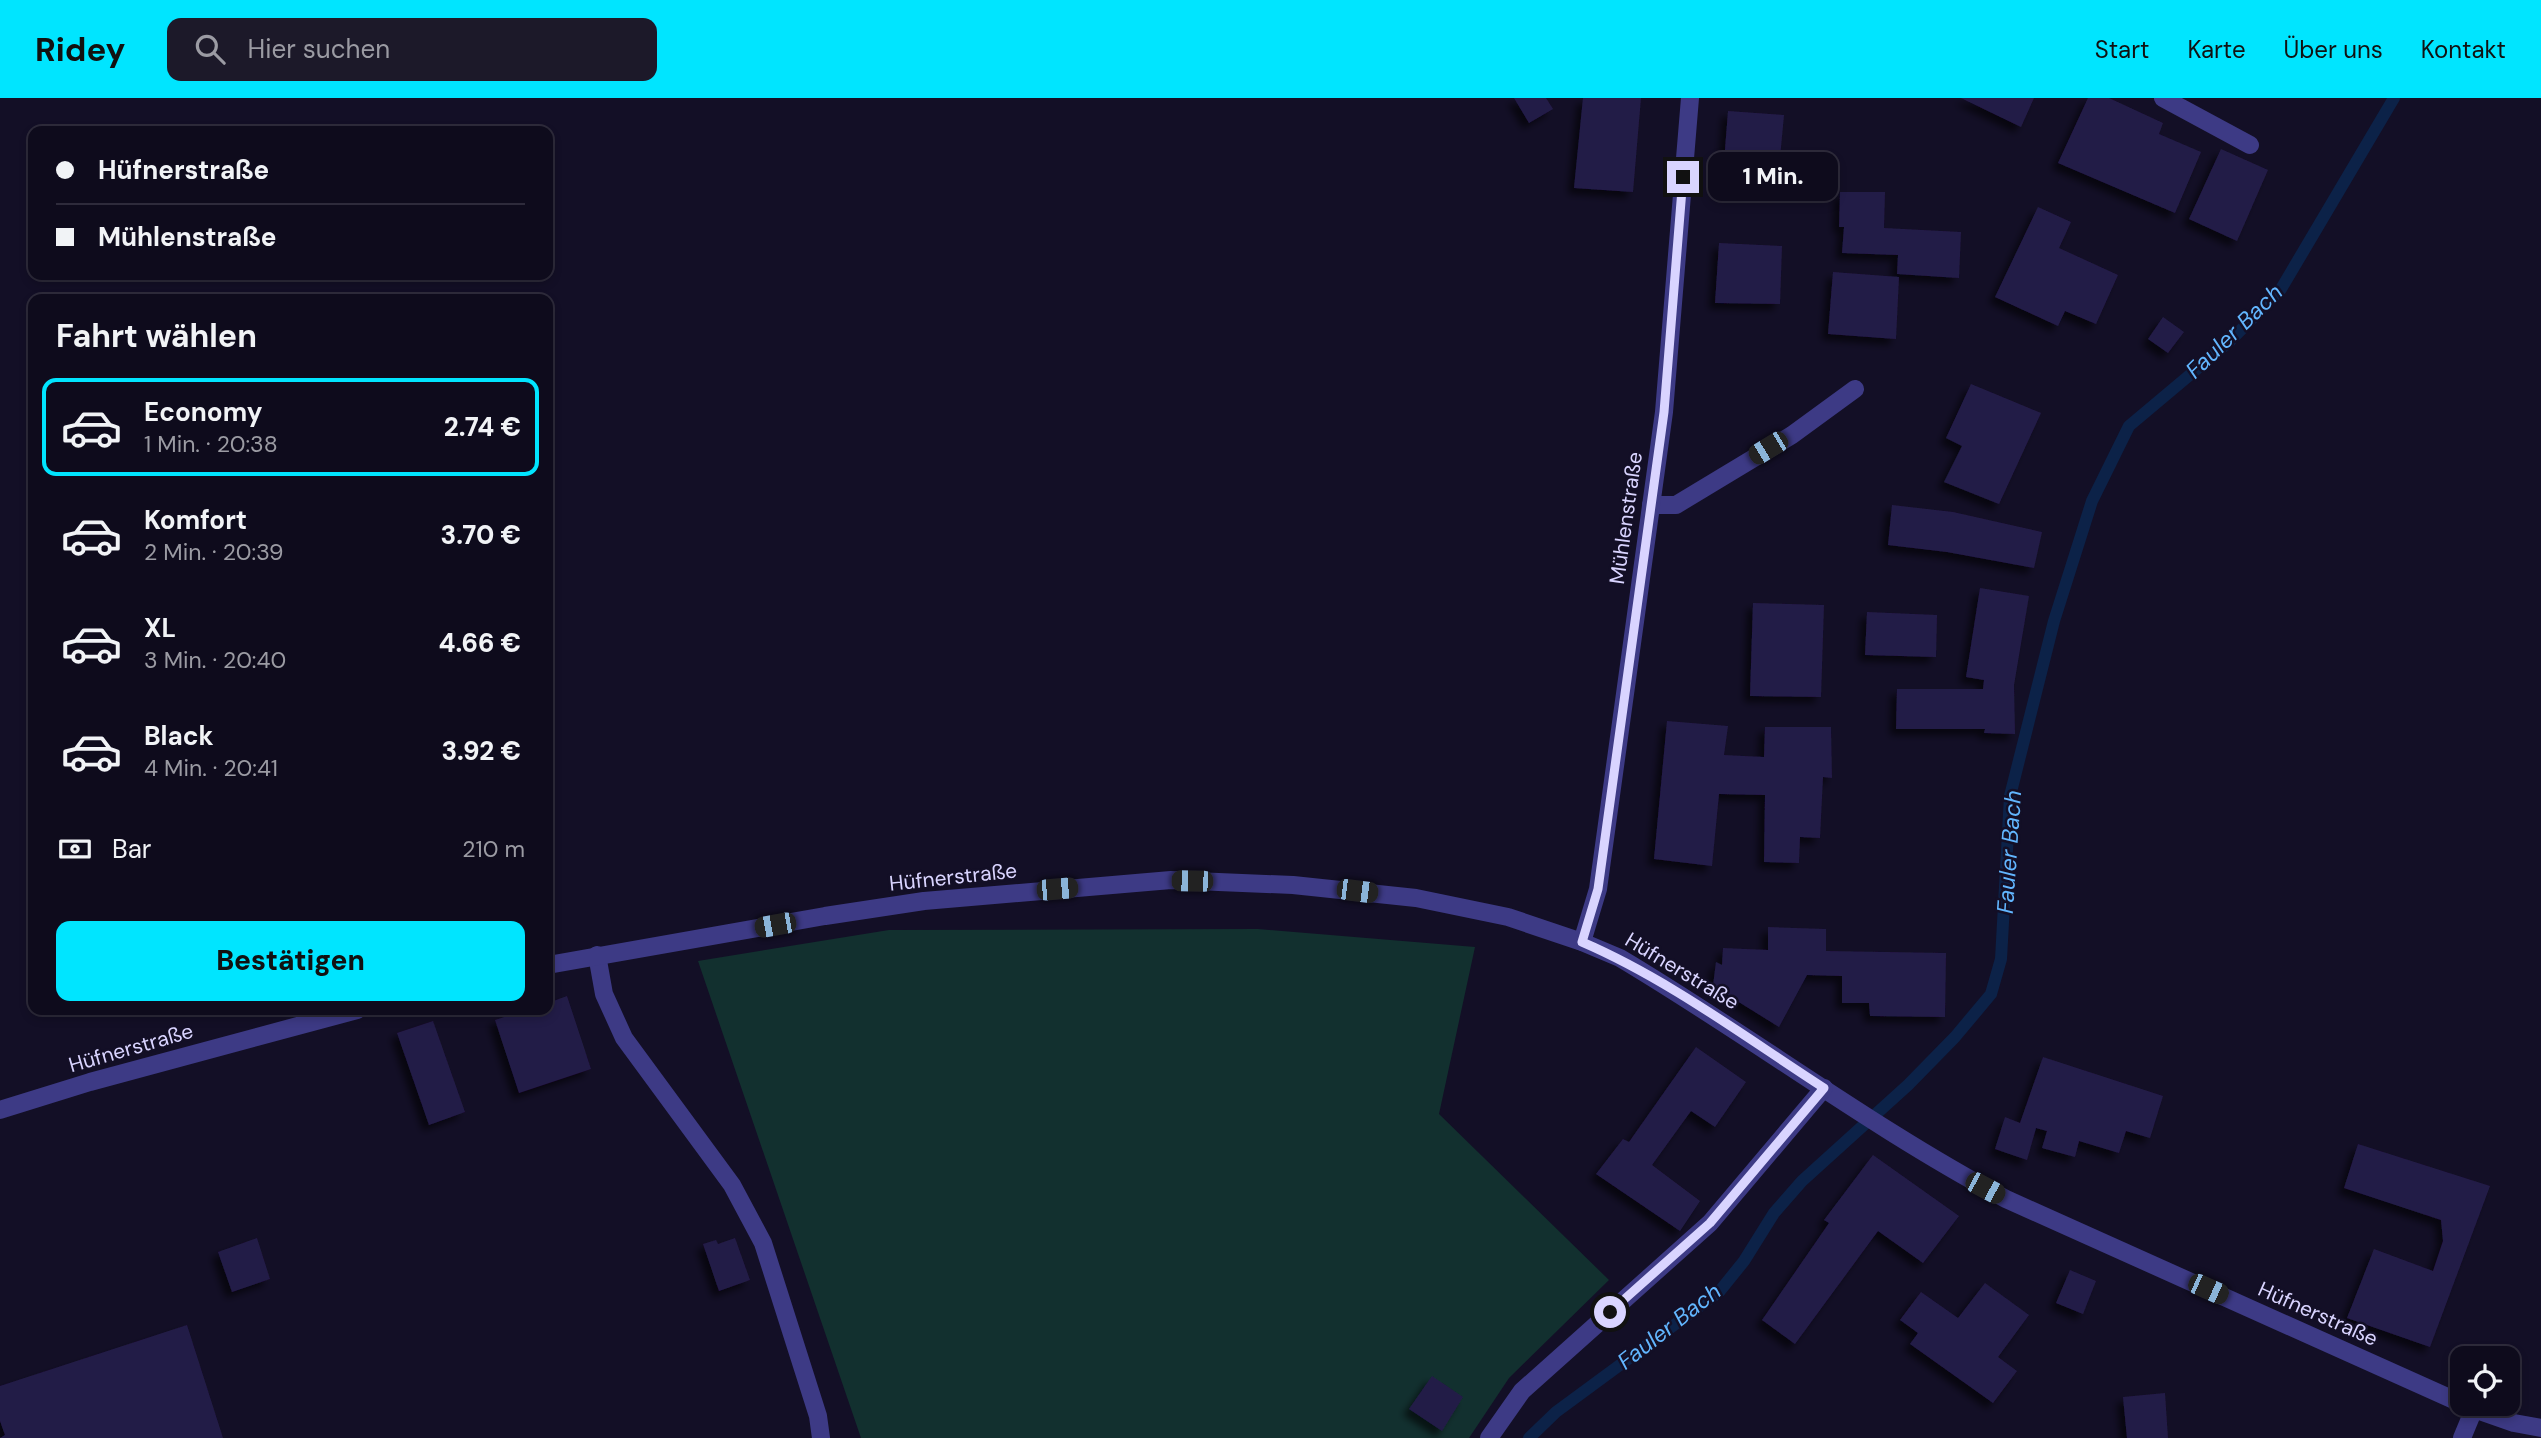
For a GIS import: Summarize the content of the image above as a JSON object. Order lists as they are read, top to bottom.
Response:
{
  "streets": {
    "street": ["Mühlenstraße", "Hüfnerstraße"]
  },
  "crossings": [
    ["Mühlenstraße", "Hüfnerstraße"]
  ],
  "water": ["Fauler Bach"],
  "page": {
    "header": "Ridey",
    "search": "Hier suchen",
    "nav": [
      "Start",
      "Karte",
      "Über uns",
      "Kontakt"
    ],
    "banner": ["Hüfnerstraße", "Mühlenstraße"],
    "bubble": "1 Min.",
    "heading": "Fahrt wählen",
    "list": [
      {
        "name": "Economy",
        "note": "1 Min. · 20:38",
        "value": "2.74 €"
      },
      {
        "name": "Komfort",
        "note": "2 Min. · 20:39",
        "value": "3.70 €"
      },
      {
        "name": "XL",
        "note": "3 Min. · 20:40",
        "value": "4.66 €"
      },
      {
        "name": "Black",
        "note": "4 Min. · 20:41",
        "value": "3.92 €"
      }
    ],
    "pay": ["Bar", "210 m"],
    "buttons": "Bestätigen"
  }
}
